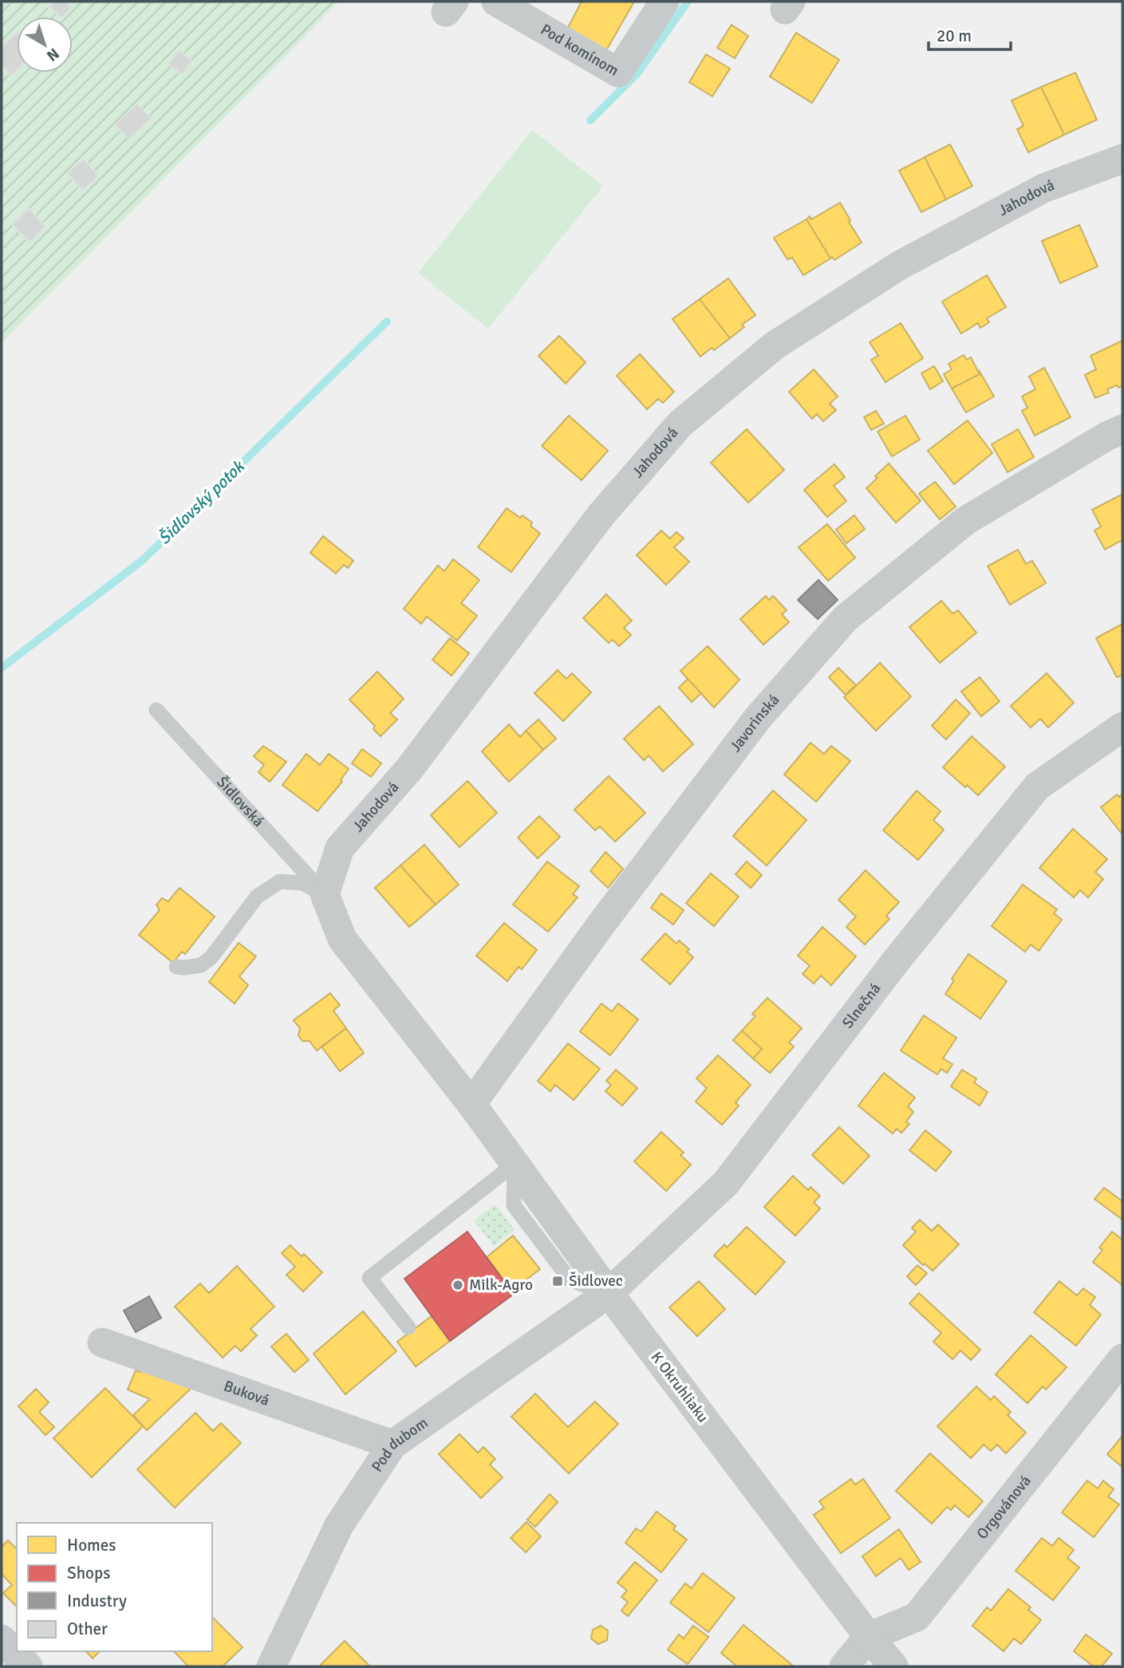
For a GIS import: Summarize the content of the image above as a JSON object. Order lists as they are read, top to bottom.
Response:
{
  "streets": {
    "street": [
      "Pod komínom",
      "Jahodová",
      "Javorinská",
      "Slnečná",
      "K Okruhliaku",
      "Buková",
      "Pod dubom",
      "Orgovánová"
    ],
    "lane": ["Šidlovská"]
  },
  "crossings": [
    ["Jahodová", "Šidlovská"],
    ["Javorinská", "K Okruhliaku"],
    ["Slnečná", "K Okruhliaku"],
    ["Slnečná", "Pod dubom"],
    ["K Okruhliaku", "Pod dubom"],
    ["K Okruhliaku", "Orgovánová"],
    ["Buková", "Pod dubom"]
  ],
  "water": ["Šidlovský potok"],
  "places": {
    "transit": ["Šidlovec"],
    "other": ["Milk-Agro"]
  },
  "legend": [
    "Homes",
    "Shops",
    "Industry",
    "Other"
  ],
  "scale_bar": "20 m",
  "north": "bottom right"
}
